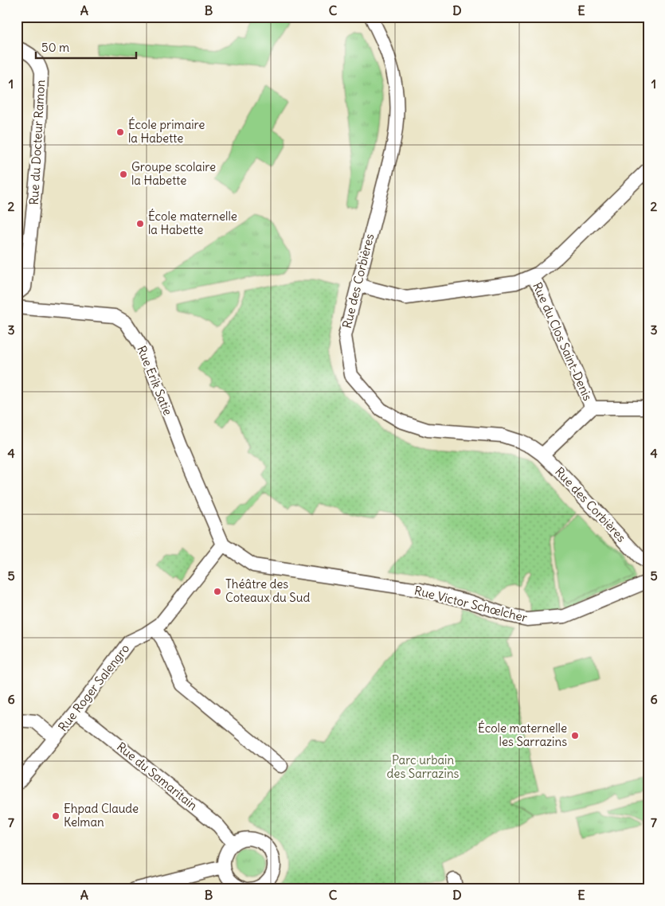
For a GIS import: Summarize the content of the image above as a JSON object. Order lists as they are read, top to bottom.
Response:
{
  "streets": {
    "street": [
      "Rue du Docteur Ramon",
      "Rue des Corbières",
      "Rue du Clos Saint-Denis",
      "Rue Erik Satie",
      "Rue Victor Schœlcher",
      "Rue Roger Salengro",
      "Rue du Samaritain"
    ]
  },
  "crossings": [
    ["Rue Erik Satie", "Rue Victor Schœlcher"],
    ["Rue Erik Satie", "Rue Roger Salengro"],
    ["Rue Victor Schœlcher", "Rue Roger Salengro"],
    ["Rue Roger Salengro", "Rue du Samaritain"]
  ],
  "parks": ["Parc urbain des Sarrazins"],
  "places": [
    "École primaire la Habette",
    "Groupe scolaire la Habette",
    "École maternelle la Habette",
    "Théâtre des Coteaux du Sud",
    "École maternelle les Sarrazins",
    "Ehpad Claude Kelman"
  ],
  "scale_bar": "50 m",
  "grid": {
    "columns": [
      "A",
      "B",
      "C",
      "D",
      "E"
    ],
    "rows": [
      "1",
      "2",
      "3",
      "4",
      "5",
      "6",
      "7"
    ]
  }
}
